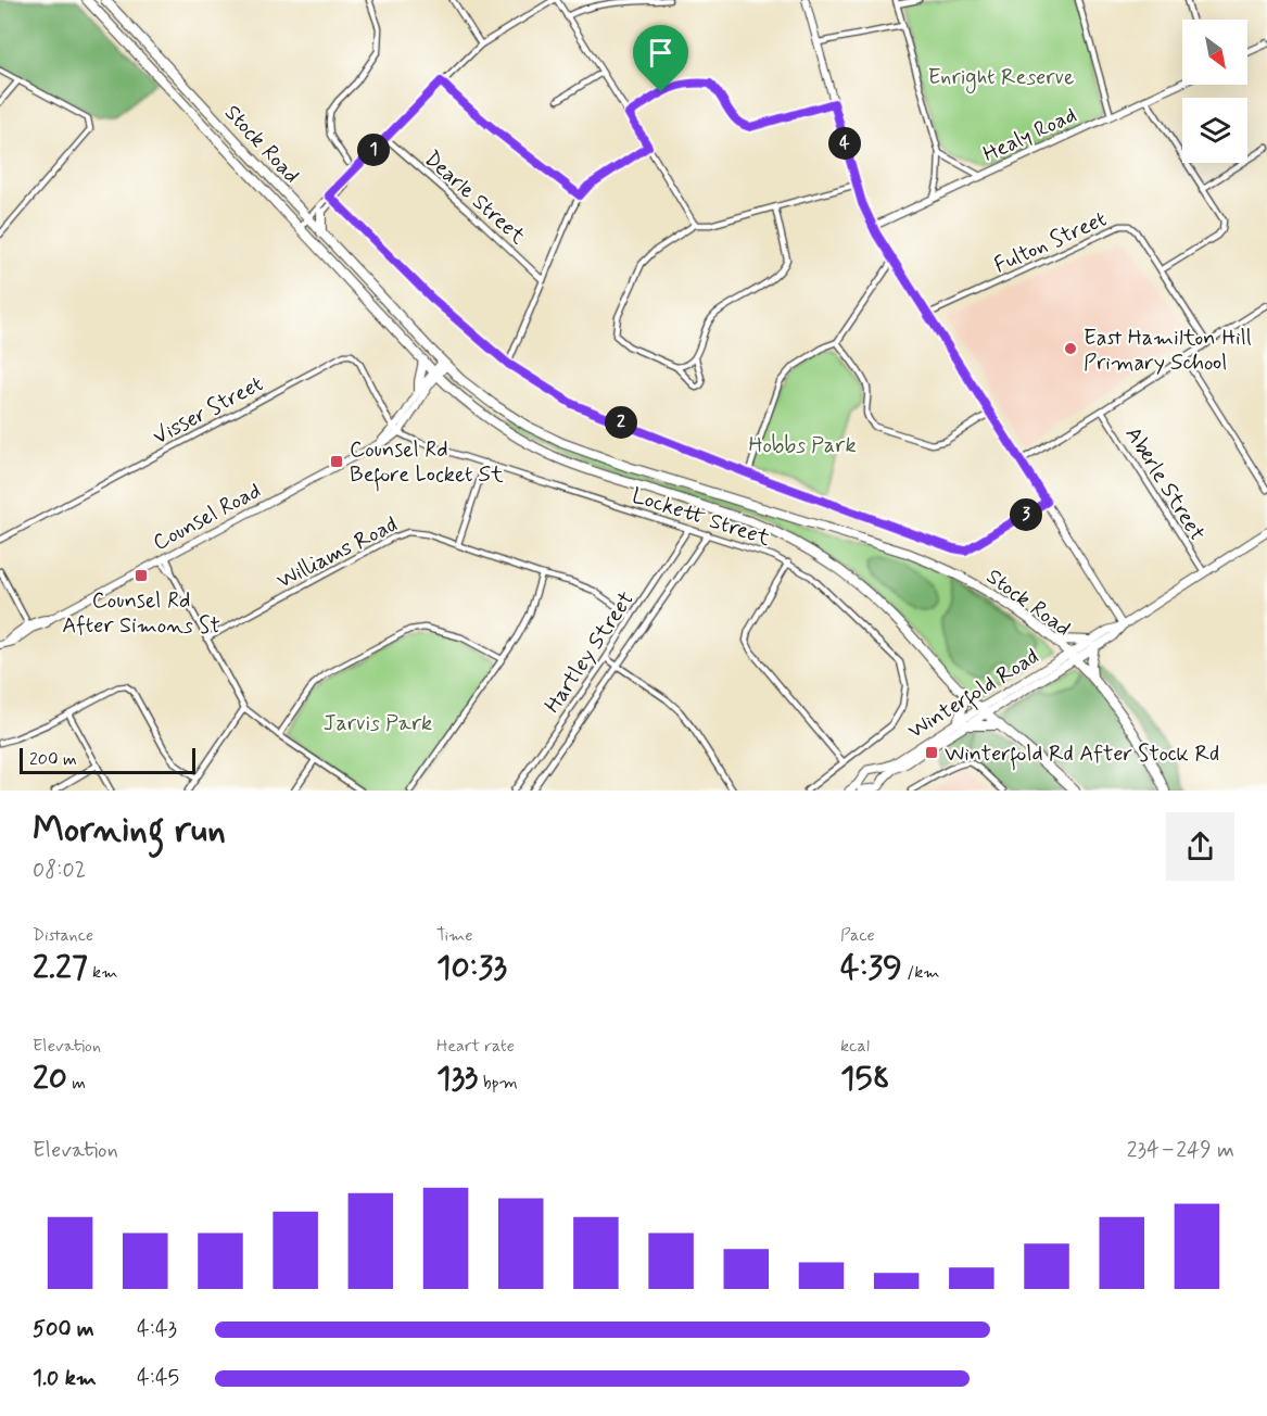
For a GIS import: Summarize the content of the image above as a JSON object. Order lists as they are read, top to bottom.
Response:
{
  "streets": {
    "highway": ["Stock Road"],
    "main road": ["Winterfold Road"],
    "street": [
      "Healy Road",
      "Dearle Street",
      "Fulton Street",
      "Visser Street",
      "Aberle Street",
      "Counsel Road",
      "Lockett Street",
      "Williams Road",
      "Hartley Street"
    ]
  },
  "crossings": [
    ["Stock Road", "Counsel Road"],
    ["Stock Road", "Winterfold Road"],
    ["Visser Street", "Counsel Road"],
    ["Visser Street", "Lockett Street"],
    ["Aberle Street", "Winterfold Road"],
    ["Counsel Road", "Lockett Street"],
    ["Lockett Street", "Hartley Street"],
    ["Williams Road", "Hartley Street"]
  ],
  "parks": ["Enright Reserve", "Hobbs Park", "Jarvis Park"],
  "places": {
    "other": ["East Hamilton Hill Primary School"],
    "transit": ["Counsel Rd Before Locket St", "Counsel Rd After Simons St", "Winterfold Rd After Stock Rd"]
  },
  "scale_bar": "200 m",
  "north": "bottom right",
  "page": {
    "pins": [
      "4",
      "1",
      "2",
      "3"
    ],
    "scale": "200 m",
    "heading": ["Morning run", "08:02"],
    "stats": [
      ["Distance", "2.27 km"],
      ["Time", "10:33"],
      ["Pace", "4:39 /km"],
      ["Elevation", "20 m"],
      ["Heart rate", "133 bpm"],
      ["kcal", "158"]
    ],
    "chart": ["Elevation", "234–249 m"],
    "list": [
      {
        "name": "500 m",
        "note": "4:43"
      },
      {
        "name": "1.0 km",
        "note": "4:45"
      }
    ]
  }
}
